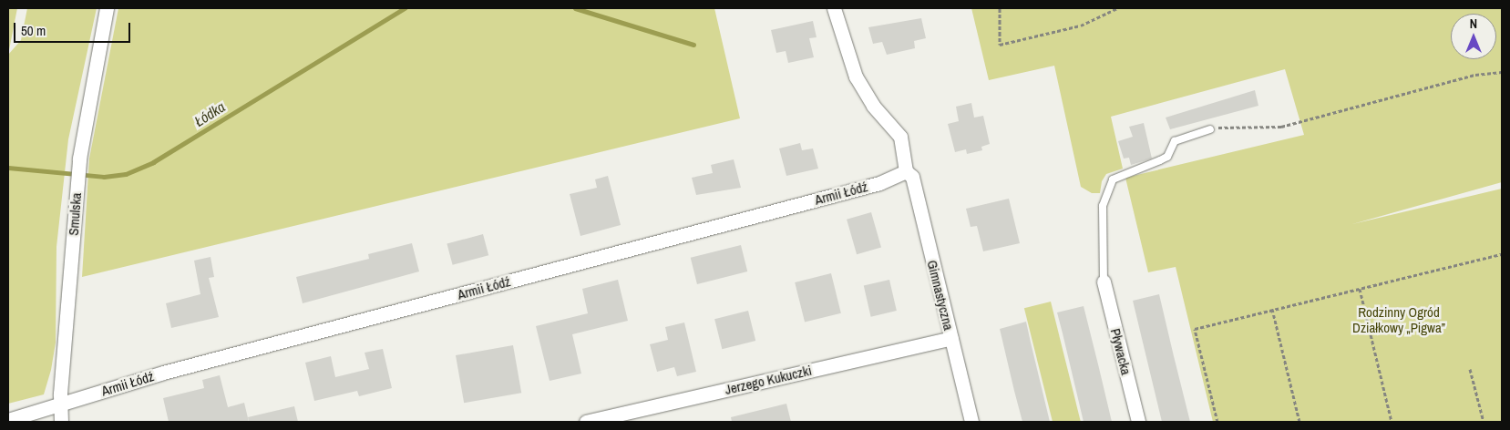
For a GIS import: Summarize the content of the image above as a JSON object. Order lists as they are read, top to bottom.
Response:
{
  "streets": {
    "street": [
      "Armii Łódź",
      "Smulska",
      "Gimnastyczna",
      "Pływacka",
      "Jerzego Kukuczki"
    ]
  },
  "crossings": [
    ["Armii Łódź", "Smulska"],
    ["Armii Łódź", "Gimnastyczna"],
    ["Gimnastyczna", "Jerzego Kukuczki"]
  ],
  "water": ["Łódka"],
  "parks": ["Rodzinny Ogród Działkowy „Pigwa”"],
  "scale_bar": "50 m",
  "north": "top"
}
